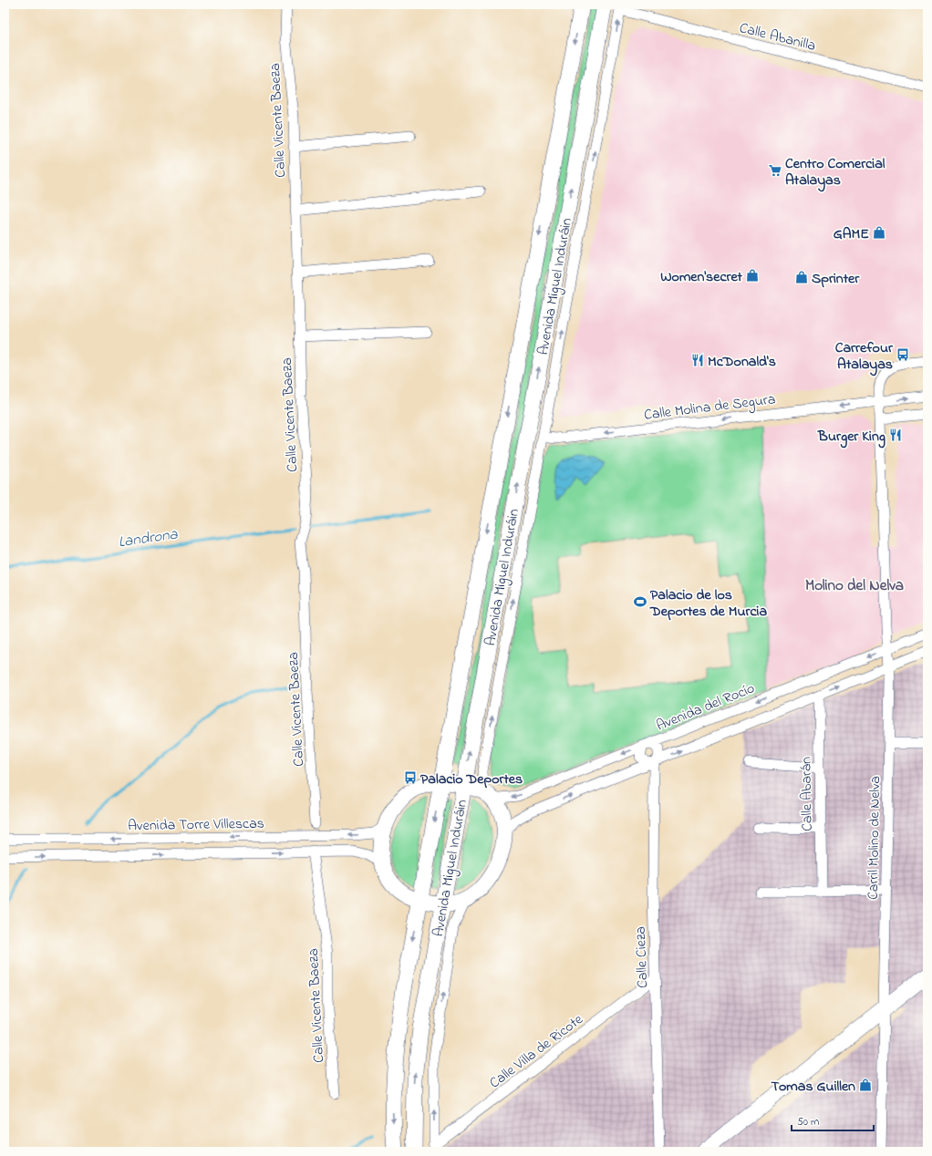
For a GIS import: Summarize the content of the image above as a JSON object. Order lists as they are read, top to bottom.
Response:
{
  "streets": {
    "main road": ["Avenida Miguel Induráin"],
    "street": [
      "Calle Abanilla",
      "Calle Vicente Baeza",
      "Calle Molina de Segura",
      "Avenida del Rocío",
      "Calle Abarán",
      "Avenida Torre Villescas",
      "Carril Molino de Nelva",
      "Calle Cieza",
      "Calle Villa de Ricote"
    ]
  },
  "crossings": [
    ["Calle Molina de Segura", "Carril Molino de Nelva"],
    ["Avenida del Rocío", "Carril Molino de Nelva"],
    ["Avenida del Rocío", "Calle Cieza"],
    ["Calle Cieza", "Calle Villa de Ricote"]
  ],
  "districts": ["Molino del Nelva"],
  "water": ["Landrona"],
  "places": {
    "supermarket": ["Centro Comercial Atalayas"],
    "shop": [
      "GAME",
      "Women'secret",
      "Sprinter",
      "Tomas Guillen"
    ],
    "bus stop": ["Carrefour Atalayas", "Palacio Deportes"],
    "restaurant": ["McDonald's", "Burger King"],
    "sports": ["Palacio de los Deportes de Murcia"]
  },
  "scale_bar": "50 m"
}
